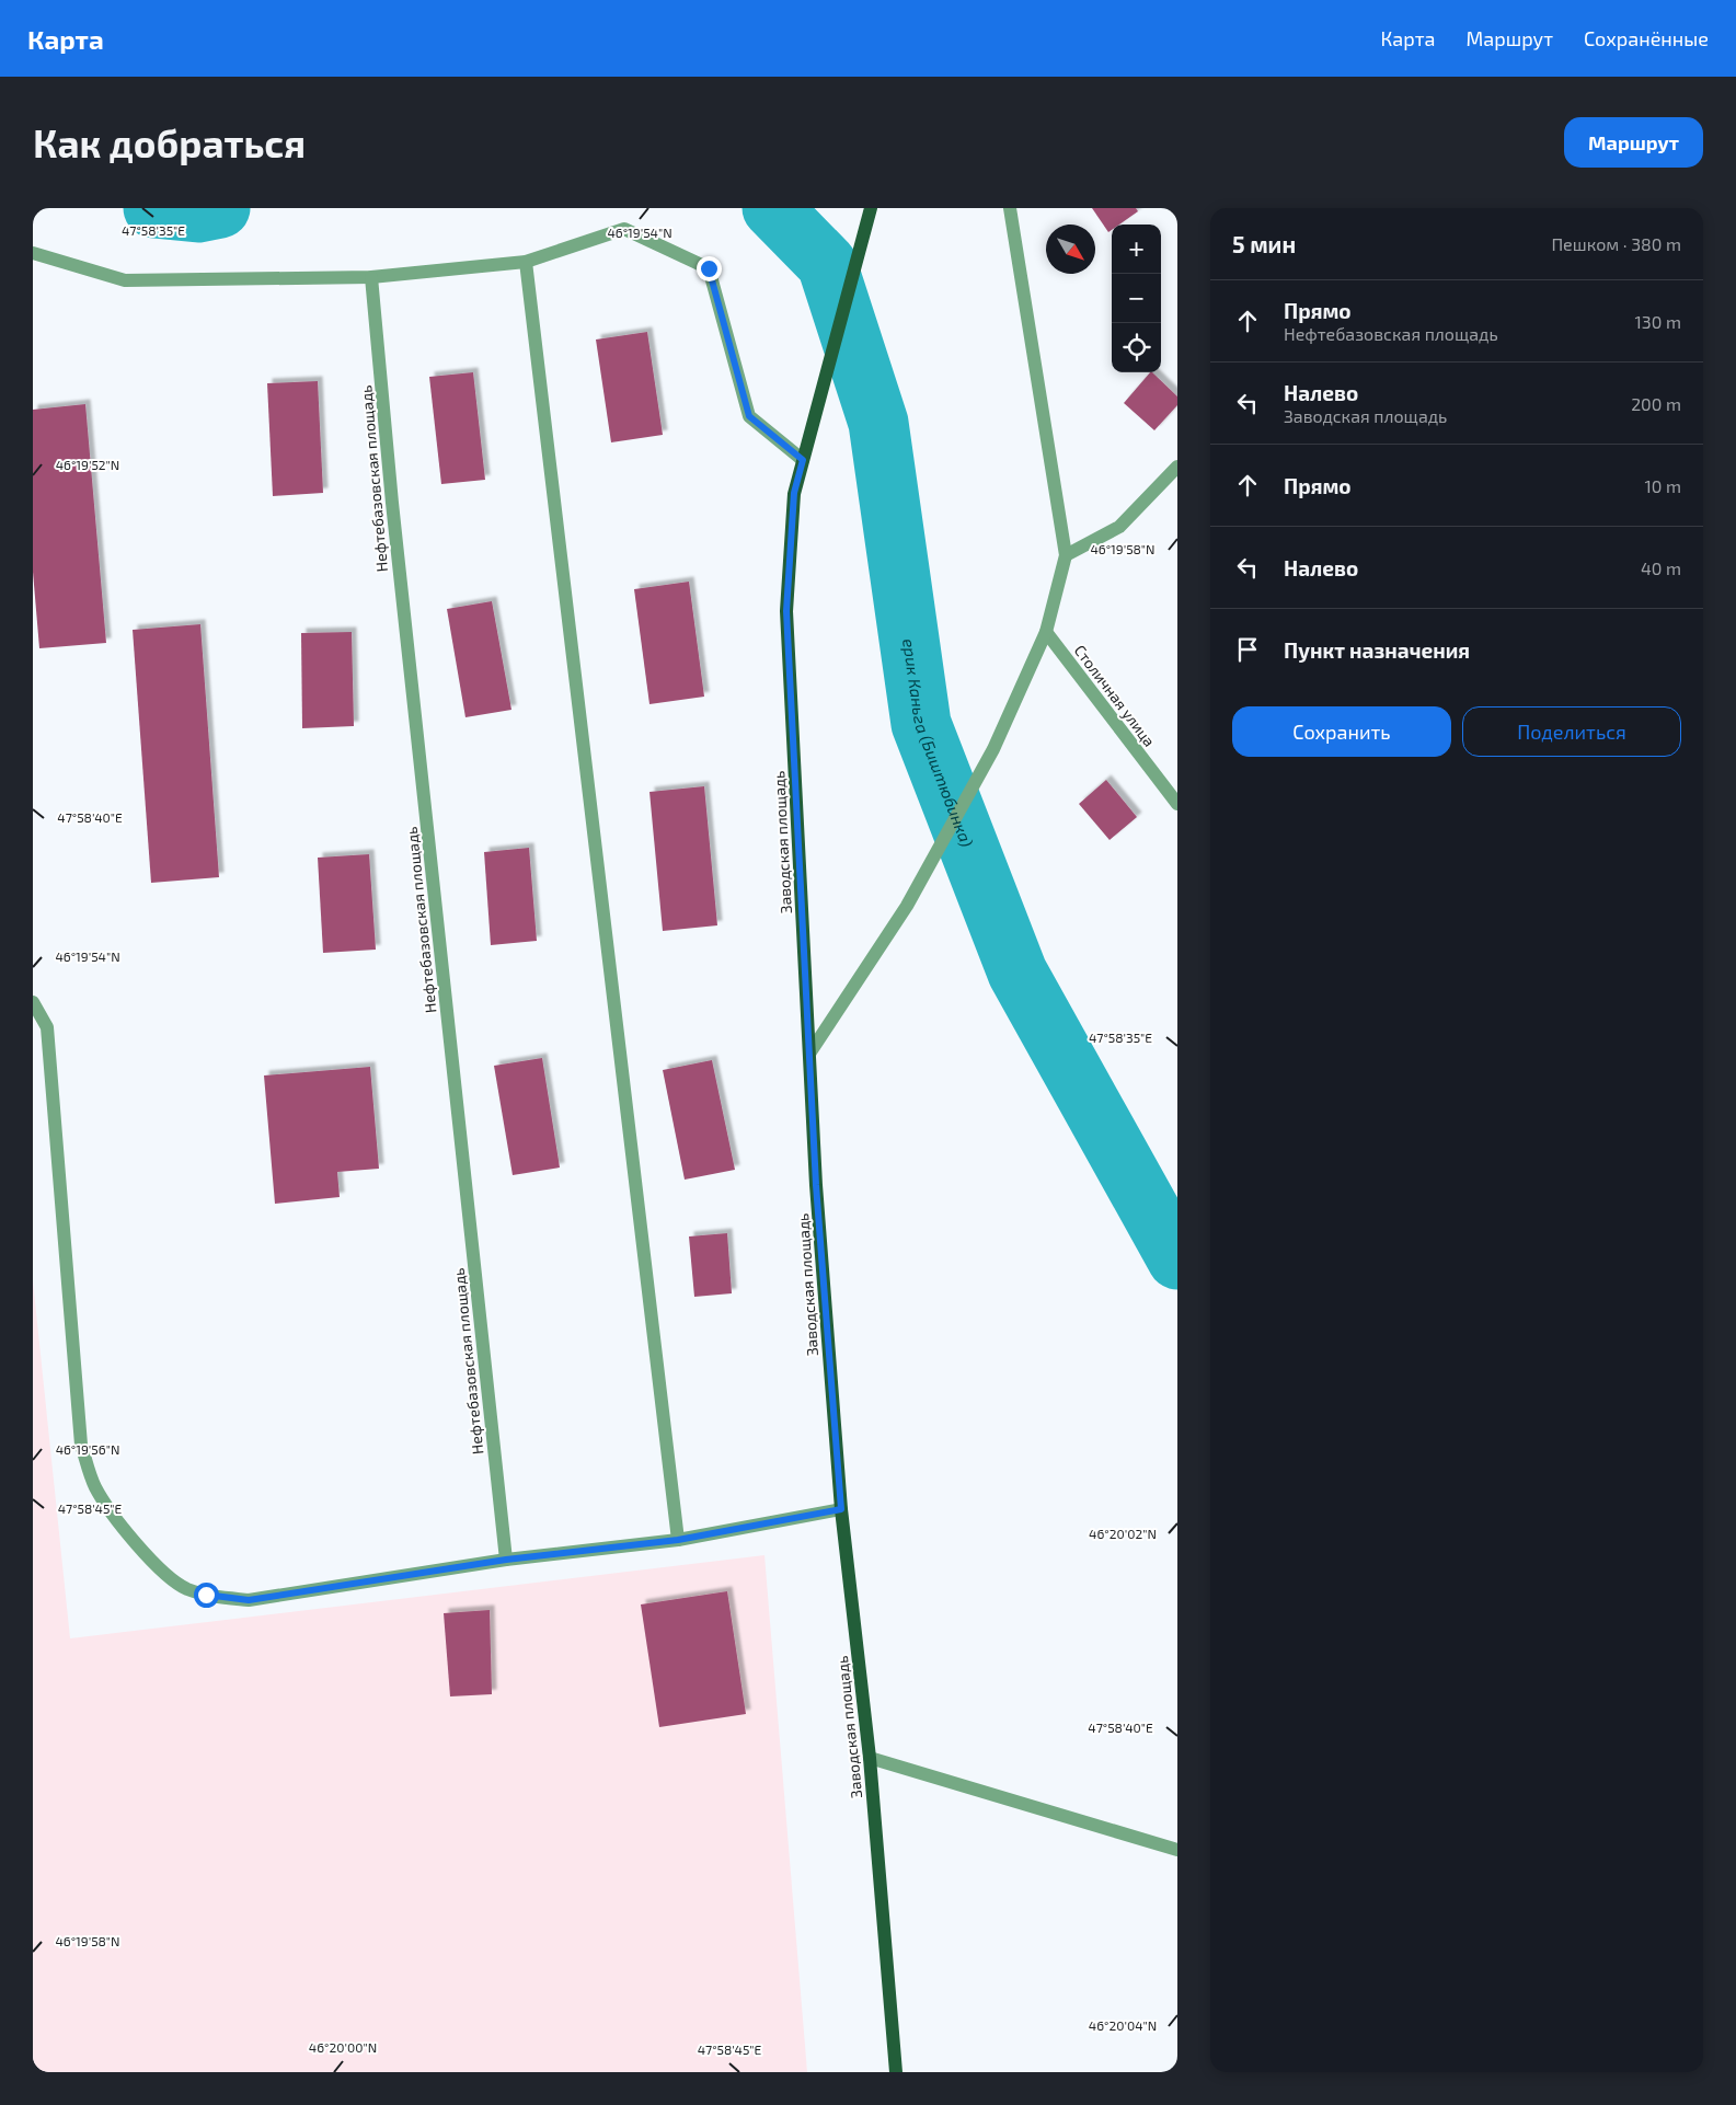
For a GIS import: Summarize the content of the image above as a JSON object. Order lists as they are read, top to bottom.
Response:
{
  "streets": {
    "main road": ["Заводская площадь"],
    "street": ["Нефтебазовская площадь", "Столичная улица"]
  },
  "water": ["ерик Каньга (Биштюбинка)"],
  "north": "bottom right",
  "page": {
    "header": "Карта",
    "nav": ["Карта", "Маршрут", "Сохранённые"],
    "buttons": [
      "Маршрут",
      ["Сохранить", "Поделиться"]
    ],
    "title": "Как добраться",
    "heading": ["5 мин", "Пешком · 380 m"],
    "map_buttons": ["+", "−"],
    "list": [
      ["Прямо", "Нефтебазовская площадь", "130 m"],
      ["Налево", "Заводская площадь", "200 m"],
      ["Прямо", "10 m"],
      ["Налево", "40 m"],
      "Пункт назначения"
    ]
  },
  "coordinates": [
    "47°58'35\"E",
    "46°19'54\"N",
    "46°19'52\"N",
    "46°19'58\"N",
    "47°58'40\"E",
    "46°19'56\"N",
    "47°58'45\"E",
    "46°20'02\"N",
    "46°20'04\"N",
    "46°20'00\"N"
  ]
}
